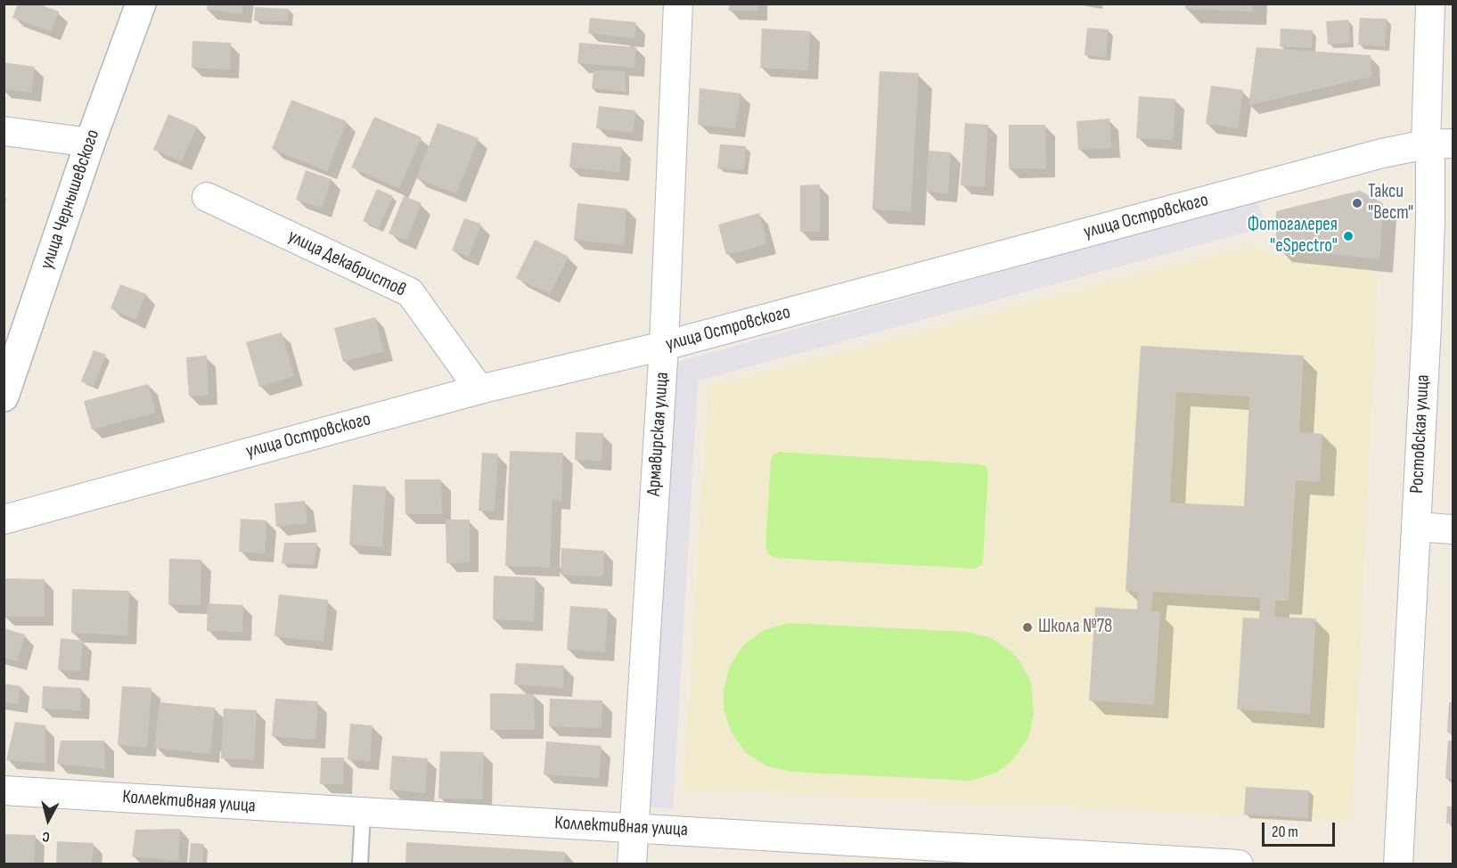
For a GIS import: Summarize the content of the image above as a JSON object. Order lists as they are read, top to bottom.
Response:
{
  "streets": {
    "street": [
      "улица Чернышевского",
      "улица Островского",
      "улица Декабристов",
      "Армавирская улица",
      "Ростовская улица",
      "Коллективная улица"
    ]
  },
  "crossings": [
    ["улица Островского", "улица Декабристов"],
    ["улица Островского", "Армавирская улица"],
    ["улица Островского", "Ростовская улица"],
    ["Армавирская улица", "Коллективная улица"]
  ],
  "places": ["Такси \"Вест\"", "Фотогалерея \"eSpectro\"", "Школа №78"],
  "scale_bar": "20 m",
  "north": "bottom"
}
